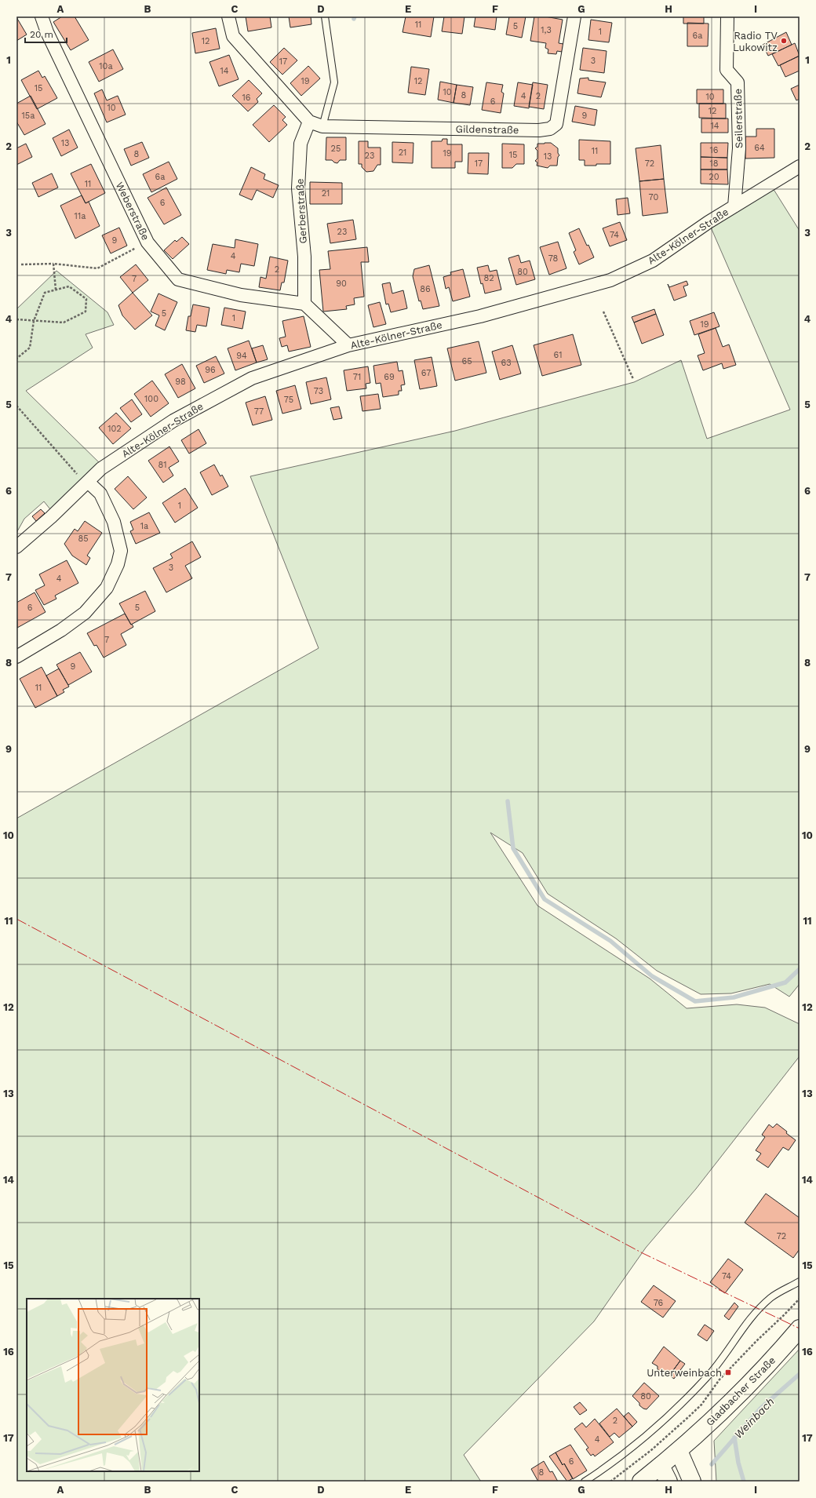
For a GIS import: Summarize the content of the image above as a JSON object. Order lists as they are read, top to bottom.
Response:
{
  "streets": {
    "main road": ["Gladbacher Straße"],
    "street": [
      "Seilerstraße",
      "Gildenstraße",
      "Weberstraße",
      "Gerberstraße",
      "Alte-Kölner-Straße"
    ]
  },
  "crossings": [
    ["Seilerstraße", "Alte-Kölner-Straße"],
    ["Gildenstraße", "Gerberstraße"],
    ["Weberstraße", "Gerberstraße"]
  ],
  "water": ["Weinbach"],
  "places": {
    "other": ["Radio TV Lukowitz"],
    "transit": ["Unterweinbach"]
  },
  "house_numbers": [
    "11",
    "5",
    "1,3",
    "1",
    "6a",
    "12",
    "3",
    "17",
    "10a",
    "14",
    "19",
    "12",
    "15",
    "10",
    "8",
    "4",
    "2",
    "10",
    "16",
    "6",
    "10",
    "12",
    "15a",
    "9",
    "14",
    "13",
    "64",
    "25",
    "16",
    "11",
    "21",
    "19",
    "8",
    "15",
    "23",
    "13",
    "17",
    "72",
    "18",
    "6a",
    "20",
    "11",
    "21",
    "70",
    "6",
    "11a",
    "23",
    "74",
    "9",
    "4",
    "78",
    "2",
    "80",
    "82",
    "7",
    "90",
    "86",
    "5",
    "1",
    "19",
    "61",
    "94",
    "65",
    "63",
    "96",
    "67",
    "71",
    "69",
    "98",
    "73",
    "100",
    "75",
    "77",
    "102",
    "81",
    "1",
    "1a",
    "85",
    "3",
    "4",
    "6",
    "5",
    "7",
    "9",
    "11",
    "72",
    "74",
    "76",
    "80",
    "2",
    "4",
    "6",
    "8"
  ],
  "scale_bar": "20 m",
  "grid": {
    "columns": [
      "A",
      "B",
      "C",
      "D",
      "E",
      "F",
      "G",
      "H",
      "I"
    ],
    "rows": [
      "1",
      "2",
      "3",
      "4",
      "5",
      "6",
      "7",
      "8",
      "9",
      "10",
      "11",
      "12",
      "13",
      "14",
      "15",
      "16",
      "17"
    ]
  }
}
